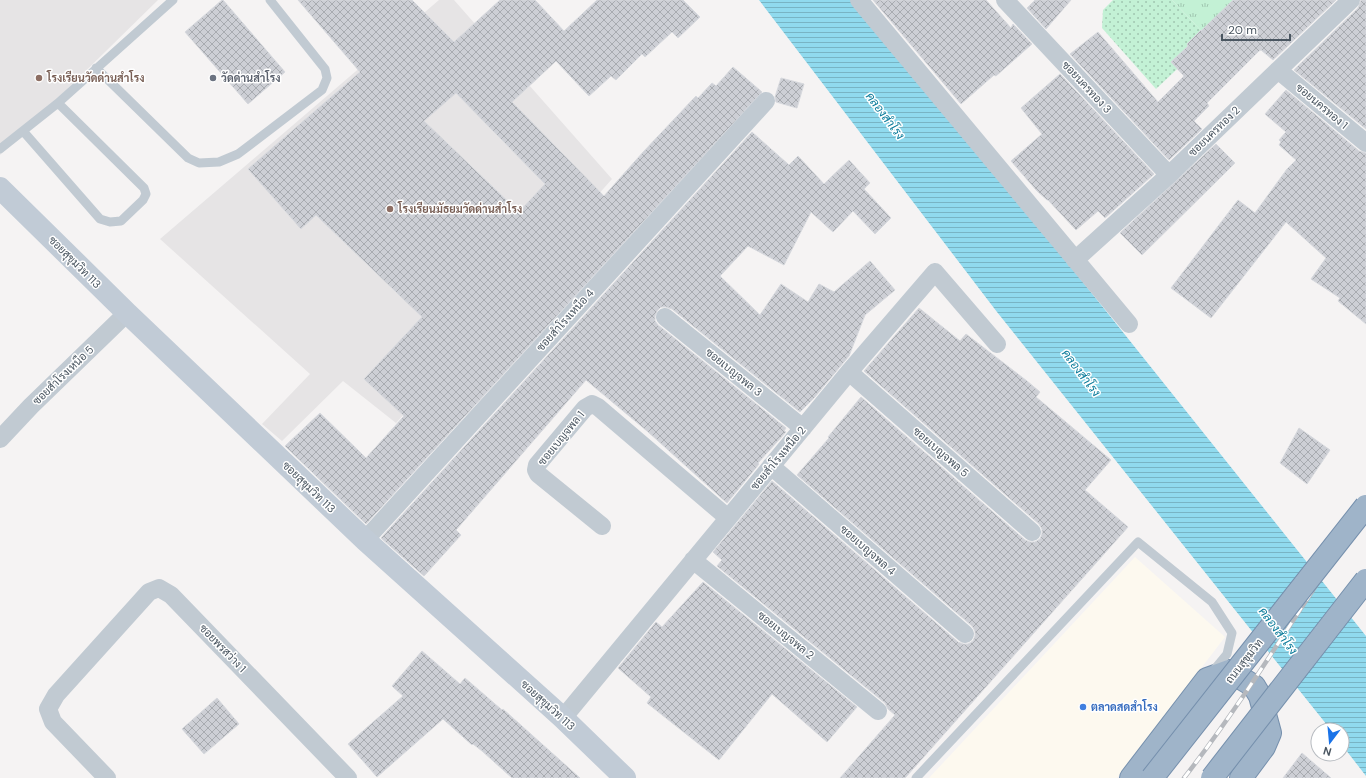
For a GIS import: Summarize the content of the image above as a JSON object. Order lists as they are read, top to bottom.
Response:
{
  "streets": {
    "highway": ["ถนนสุขุมวิท"],
    "main road": ["ซอยสุขุมวิท 113"],
    "street": [
      "ซอยนครทอง 3",
      "ซอยนครทอง 1",
      "ซอยนครทอง 2",
      "ซอยสำโรงเหนือ 4",
      "ซอยเบญจพล 3",
      "ซอยสำโรงเหนือ 5",
      "ซอยเบญจพล 1",
      "ซอยเบญจพล 5",
      "ซอยสำโรงเหนือ 2",
      "ซอยเบญจพล 4",
      "ซอยเบญจพล 2",
      "ซอยพรสว่าง 1"
    ]
  },
  "crossings": [
    ["ซอยนครทอง 3", "ซอยนครทอง 2"],
    ["ซอยนครทอง 1", "ซอยนครทอง 2"],
    ["ซอยสุขุมวิท 113", "ซอยสำโรงเหนือ 4"],
    ["ซอยสุขุมวิท 113", "ซอยสำโรงเหนือ 5"],
    ["ซอยสุขุมวิท 113", "ซอยสำโรงเหนือ 2"],
    ["ซอยเบญจพล 3", "ซอยสำโรงเหนือ 2"],
    ["ซอยเบญจพล 1", "ซอยสำโรงเหนือ 2"],
    ["ซอยเบญจพล 5", "ซอยสำโรงเหนือ 2"],
    ["ซอยสำโรงเหนือ 2", "ซอยเบญจพล 4"],
    ["ซอยสำโรงเหนือ 2", "ซอยเบญจพล 2"]
  ],
  "water": ["คลองสำโรง"],
  "places": [
    "โรงเรียนวัดด่านสำโรง",
    "วัดด่านสำโรง",
    "โรงเรียนมัธยมวัดด่านสำโรง",
    "ตลาดสดสำโรง"
  ],
  "scale_bar": "20 m",
  "north": "bottom"
}
